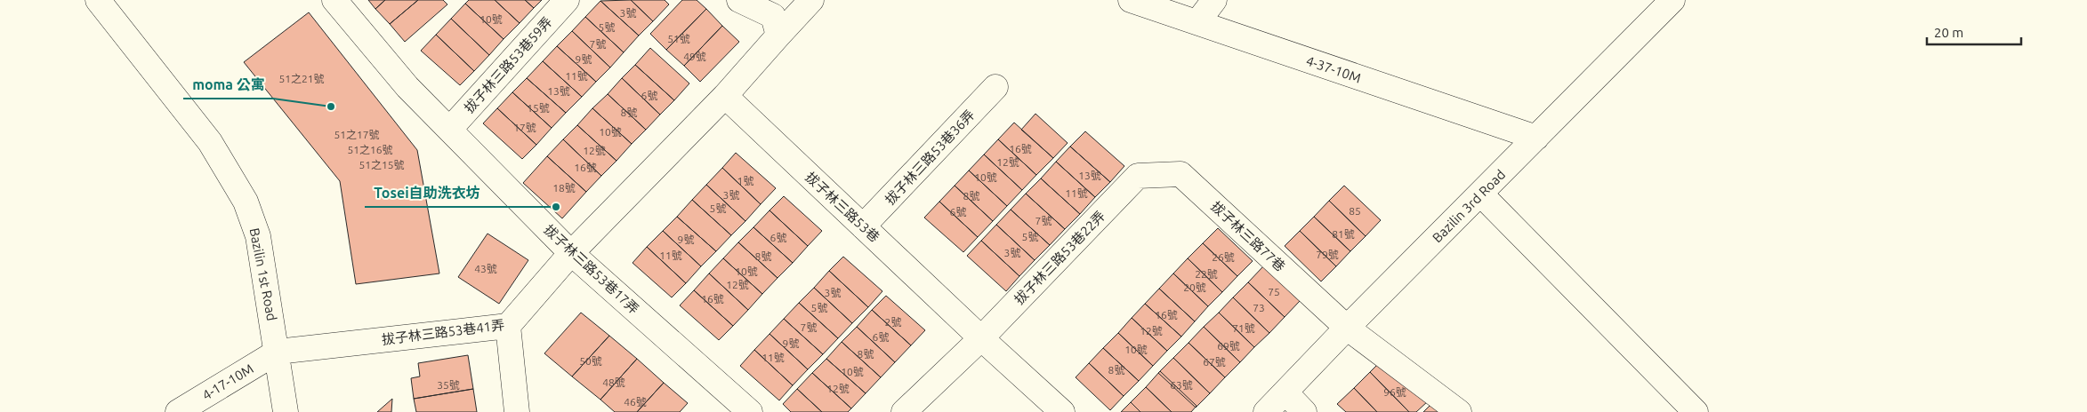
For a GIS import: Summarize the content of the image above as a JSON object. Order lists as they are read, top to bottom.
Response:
{
  "streets": {
    "street": [
      "拔子林三路53巷59弄",
      "4-37-10M",
      "拔子林三路53巷36弄",
      "Bazilin 3rd Road",
      "拔子林三路53巷",
      "拔子林三路77巷",
      "拔子林三路53巷22弄",
      "拔子林三路53巷17弄",
      "Bazilin 1st Road",
      "拔子林三路53巷41弄",
      "4-17-10M"
    ]
  },
  "crossings": [
    ["拔子林三路53巷59弄", "拔子林三路53巷17弄"],
    ["4-37-10M", "Bazilin 3rd Road"],
    ["拔子林三路53巷36弄", "拔子林三路53巷"],
    ["Bazilin 3rd Road", "拔子林三路77巷"],
    ["拔子林三路53巷", "拔子林三路53巷22弄"],
    ["拔子林三路53巷", "拔子林三路53巷41弄"],
    ["拔子林三路77巷", "拔子林三路53巷22弄"],
    ["拔子林三路53巷17弄", "拔子林三路53巷41弄"],
    ["Bazilin 1st Road", "拔子林三路53巷41弄"],
    ["Bazilin 1st Road", "4-17-10M"],
    ["拔子林三路53巷41弄", "4-17-10M"]
  ],
  "places": ["moma 公寓", "Tosei自助洗衣坊"],
  "house_numbers": [
    "3號",
    "10號",
    "5號",
    "51號",
    "7號",
    "49號",
    "9號",
    "11號",
    "51之21號",
    "13號",
    "6號",
    "15號",
    "8號",
    "17號",
    "10號",
    "51之17號",
    "16號",
    "51之16號",
    "12號",
    "12號",
    "51之15號",
    "16號",
    "13號",
    "10號",
    "1號",
    "18號",
    "11號",
    "3號",
    "8號",
    "5號",
    "85",
    "6號",
    "7號",
    "81號",
    "5號",
    "6號",
    "9號",
    "3號",
    "79號",
    "11號",
    "8號",
    "26號",
    "43號",
    "10號",
    "22號",
    "12號",
    "20號",
    "75",
    "3號",
    "16號",
    "5號",
    "73",
    "16號",
    "2號",
    "7號",
    "71號",
    "12號",
    "6號",
    "9號",
    "69號",
    "10號",
    "8號",
    "11號",
    "50號",
    "67號",
    "8號",
    "10號",
    "48號",
    "35號",
    "63號",
    "12號",
    "96號",
    "46號"
  ],
  "scale_bar": "20 m"
}
